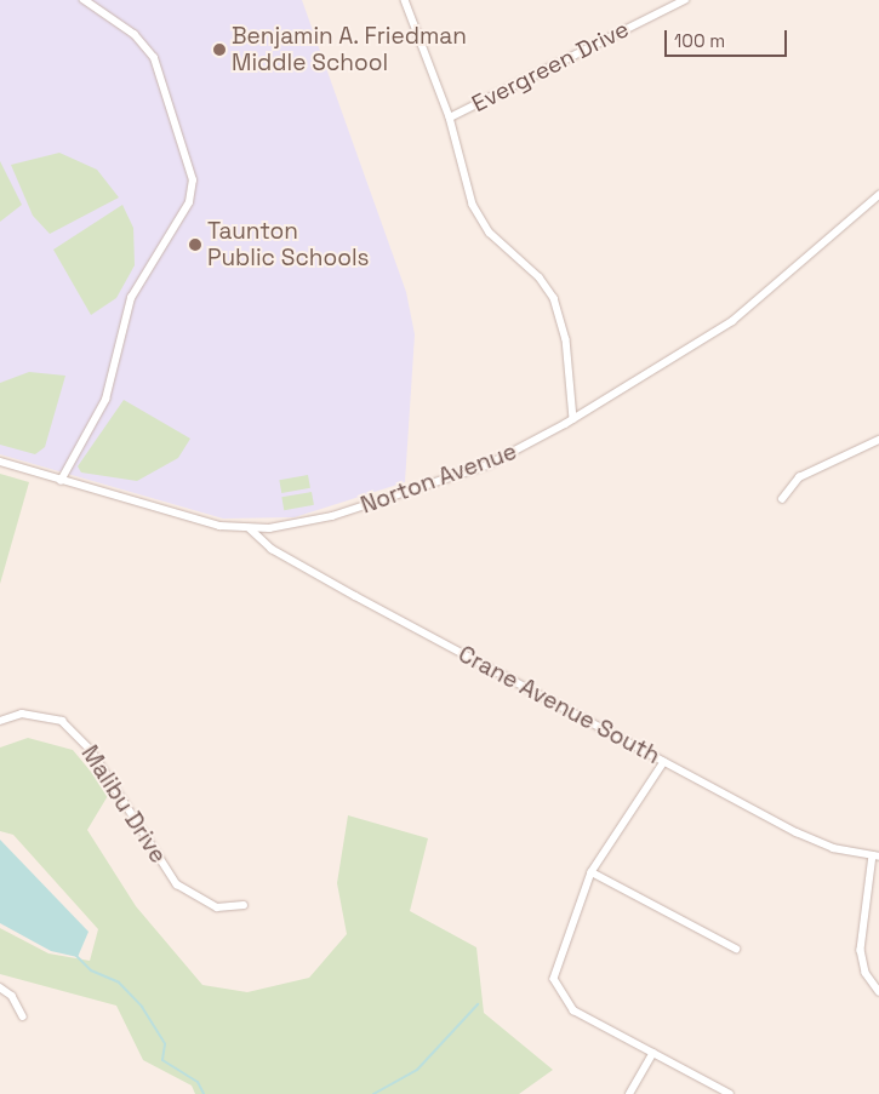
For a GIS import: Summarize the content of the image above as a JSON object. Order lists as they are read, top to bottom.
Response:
{
  "streets": {
    "street": [
      "Evergreen Drive",
      "Norton Avenue",
      "Crane Avenue South",
      "Malibu Drive"
    ]
  },
  "crossings": [
    ["Norton Avenue", "Crane Avenue South"]
  ],
  "places": ["Benjamin A. Friedman Middle School", "Taunton Public Schools"],
  "scale_bar": "100 m"
}
